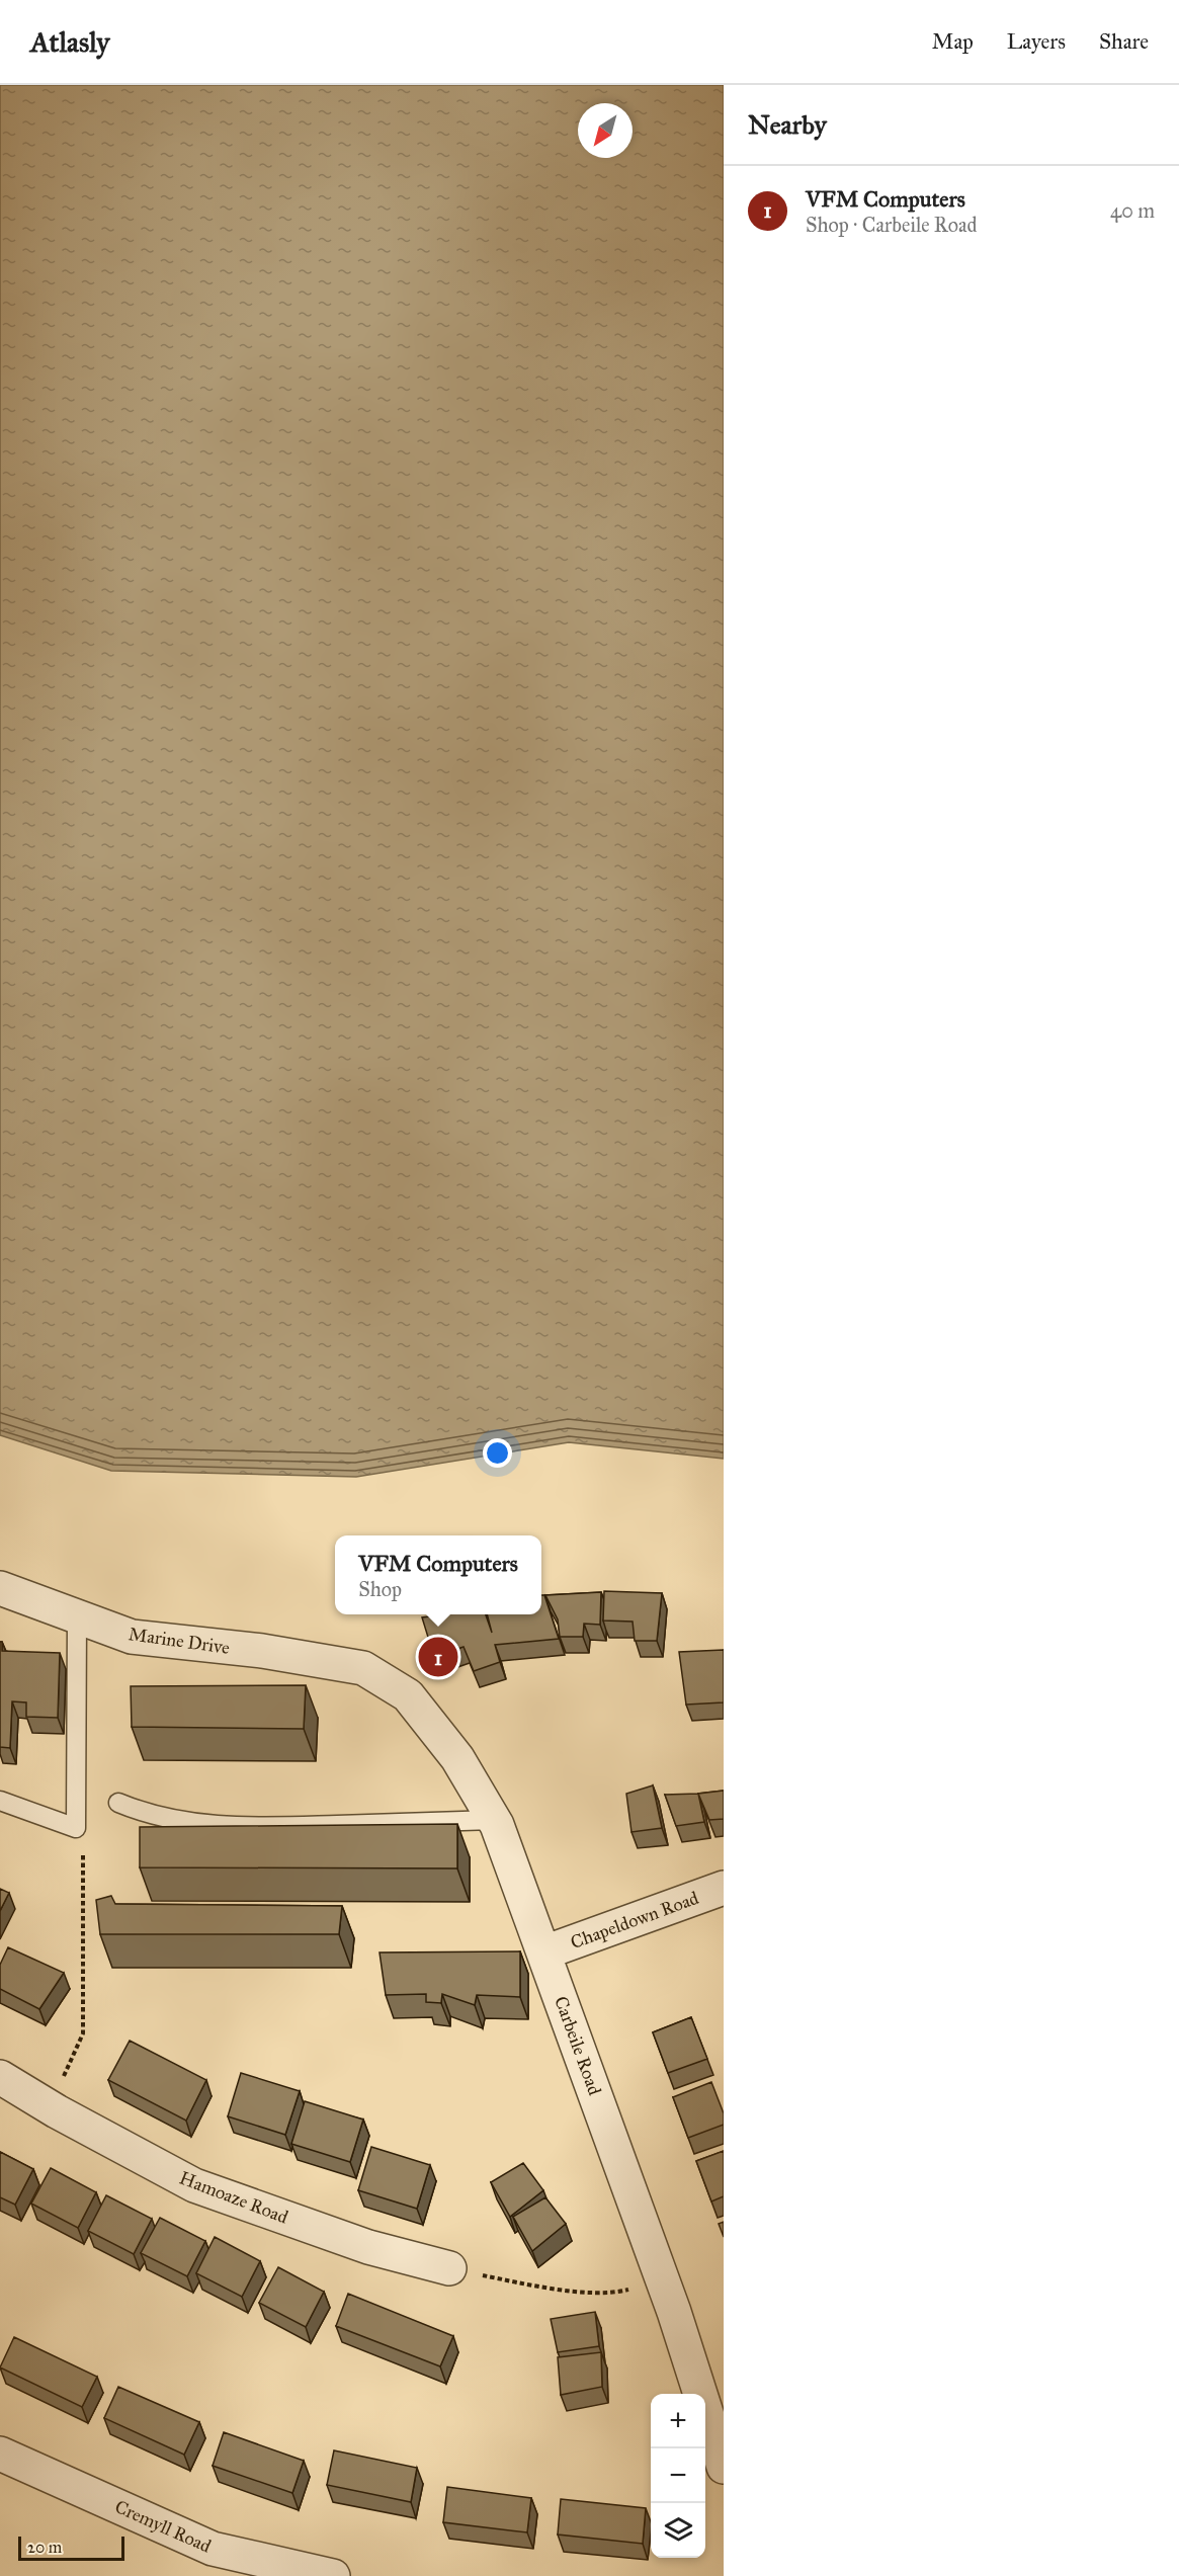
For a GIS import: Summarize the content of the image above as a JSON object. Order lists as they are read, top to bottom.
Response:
{
  "streets": {
    "street": [
      "Marine Drive",
      "Chapeldown Road",
      "Carbeile Road",
      "Hamoaze Road",
      "Cremyll Road"
    ]
  },
  "crossings": [
    ["Marine Drive", "Carbeile Road"],
    ["Chapeldown Road", "Carbeile Road"]
  ],
  "scale_bar": "20 m",
  "north": "bottom left",
  "page": {
    "header": "Atlasly",
    "nav": ["Map", "Layers", "Share"],
    "heading": "Nearby",
    "list": [
      {
        "mark": "1",
        "name": "VFM Computers",
        "note": "Shop · Carbeile Road",
        "value": "40 m"
      }
    ],
    "popup": ["VFM Computers", "Shop"],
    "pins": "1",
    "map_buttons": ["+", "−"],
    "scale": "20 m"
  }
}
